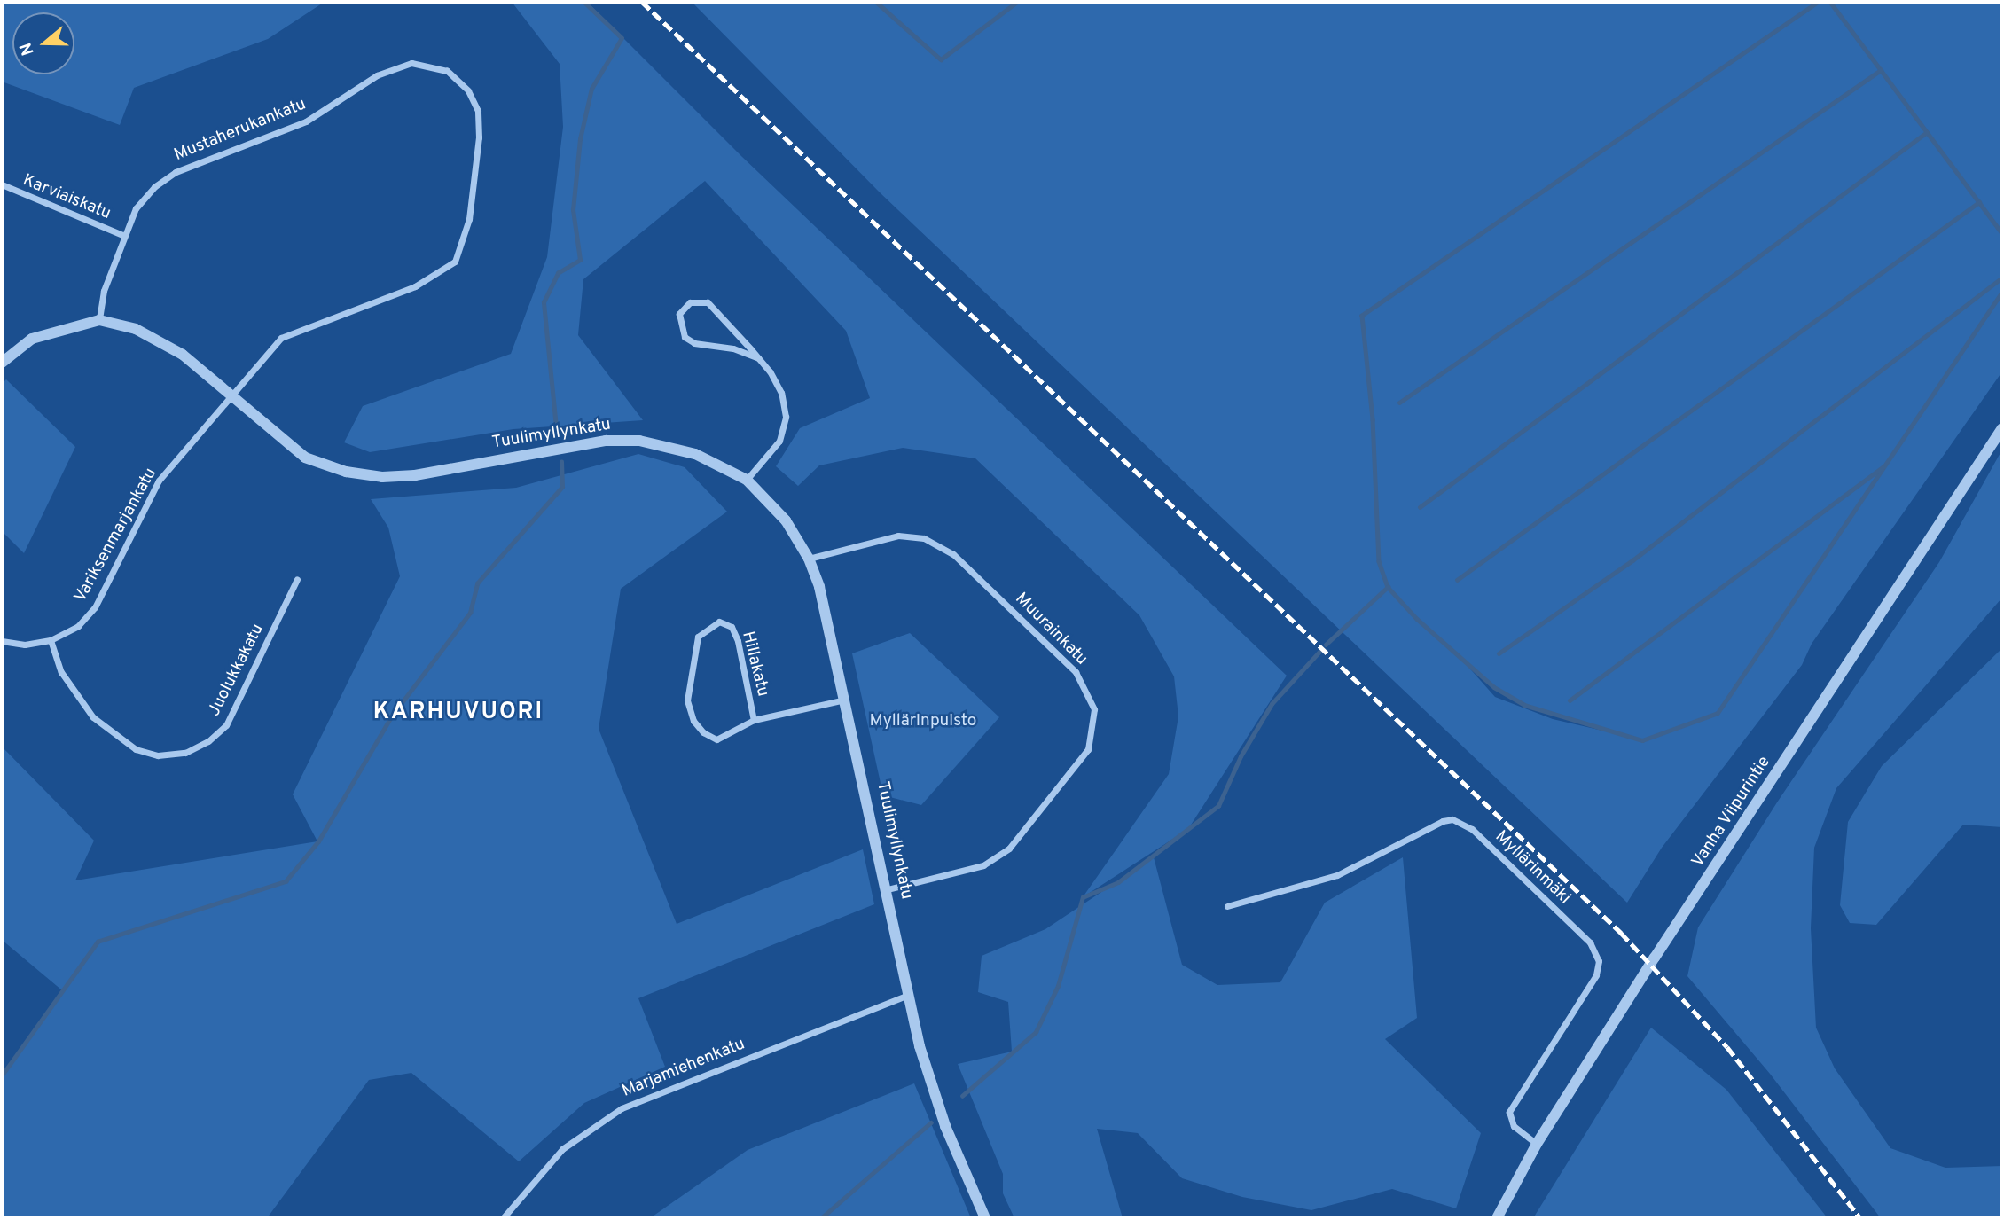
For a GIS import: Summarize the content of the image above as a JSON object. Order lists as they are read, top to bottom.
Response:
{
  "streets": {
    "street": [
      "Mustaherukankatu",
      "Karviaiskatu",
      "Tuulimyllynkatu",
      "Variksenmarjankatu",
      "Muurainkatu",
      "Hillakatu",
      "Juolukkakatu",
      "Vanha Viipurintie",
      "Myllärinmäki",
      "Marjamiehenkatu"
    ]
  },
  "crossings": [
    ["Mustaherukankatu", "Karviaiskatu"],
    ["Mustaherukankatu", "Tuulimyllynkatu"],
    ["Mustaherukankatu", "Variksenmarjankatu"],
    ["Tuulimyllynkatu", "Variksenmarjankatu"],
    ["Tuulimyllynkatu", "Muurainkatu"],
    ["Tuulimyllynkatu", "Hillakatu"],
    ["Tuulimyllynkatu", "Marjamiehenkatu"],
    ["Variksenmarjankatu", "Juolukkakatu"],
    ["Vanha Viipurintie", "Myllärinmäki"]
  ],
  "districts": ["KARHUVUORI"],
  "parks": ["Myllärinpuisto"],
  "north": "left"
}
